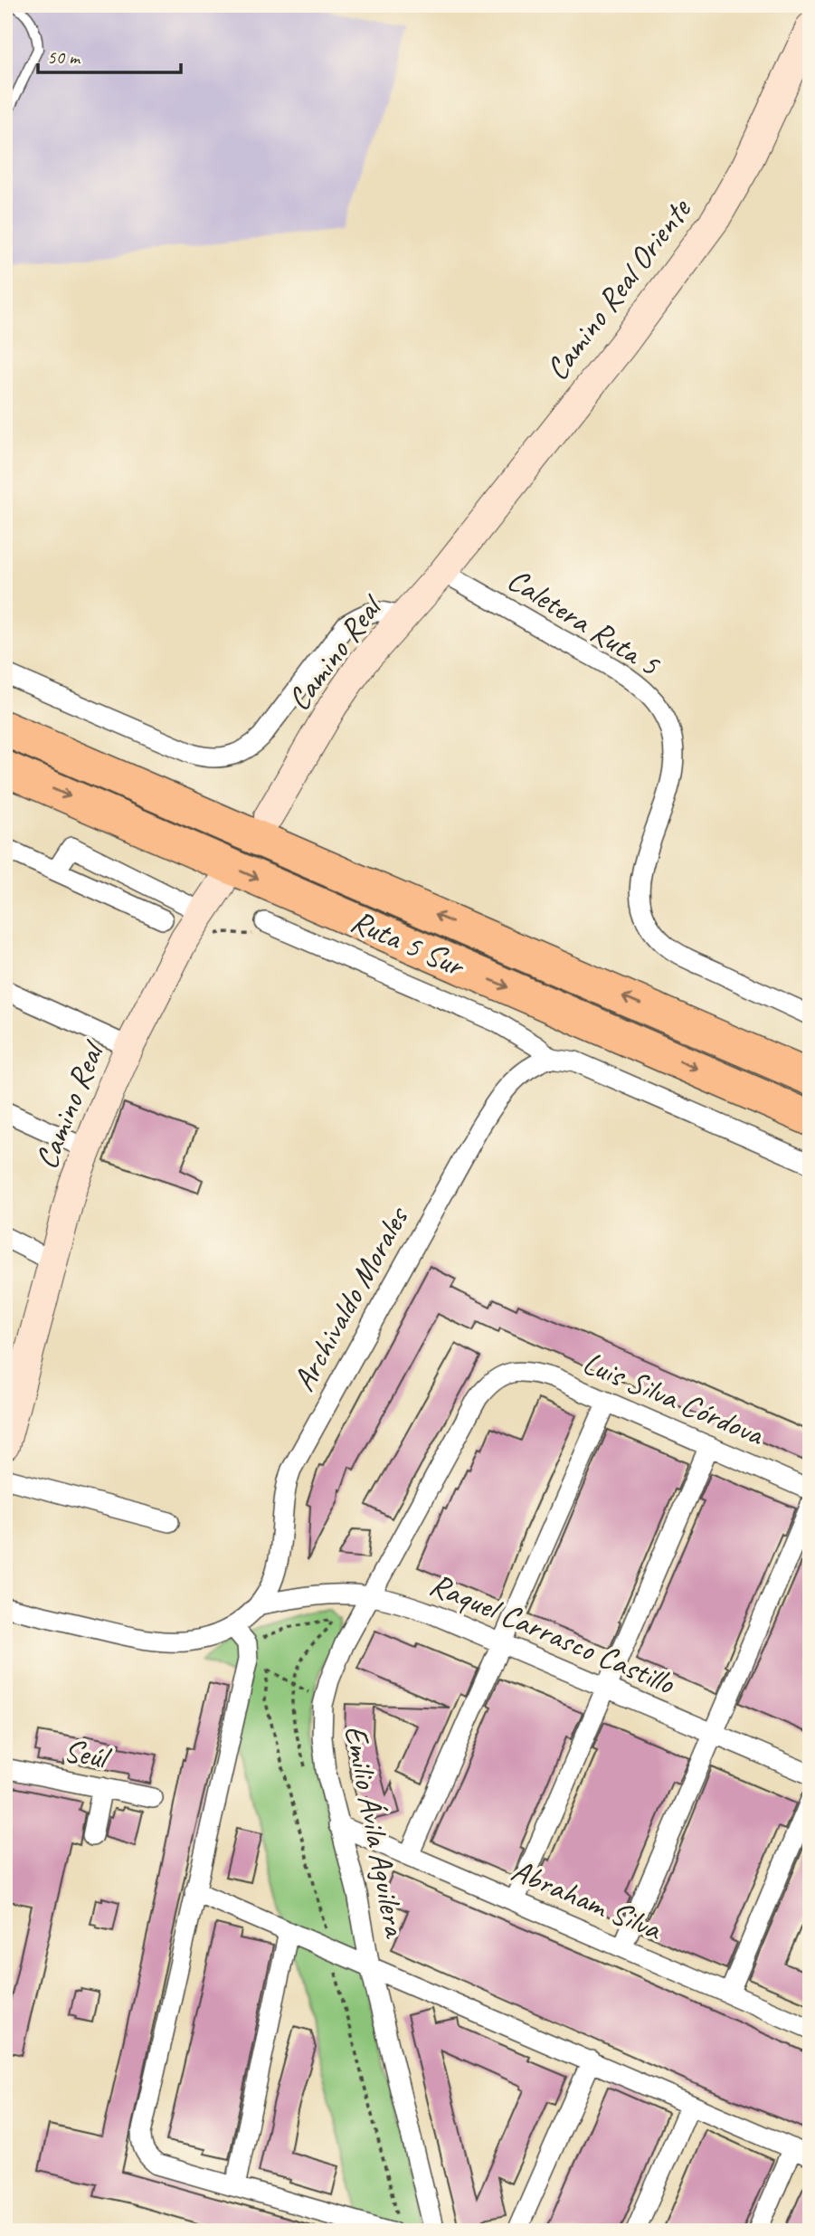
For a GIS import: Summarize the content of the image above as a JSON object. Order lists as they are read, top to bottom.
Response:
{
  "streets": {
    "highway": ["Ruta 5 Sur"],
    "street": [
      "Camino Real Oriente",
      "Caletera Ruta 5",
      "Camino Real",
      "Archivaldo Morales",
      "Luis Silva Córdova",
      "Raquel Carrasco Castillo",
      "Seúl",
      "Emilio Ávila Aguilera",
      "Abraham Silva"
    ]
  },
  "crossings": [
    ["Camino Real Oriente", "Caletera Ruta 5"],
    ["Camino Real Oriente", "Camino Real"],
    ["Caletera Ruta 5", "Camino Real"],
    ["Archivaldo Morales", "Raquel Carrasco Castillo"],
    ["Luis Silva Córdova", "Emilio Ávila Aguilera"],
    ["Raquel Carrasco Castillo", "Emilio Ávila Aguilera"],
    ["Emilio Ávila Aguilera", "Abraham Silva"]
  ],
  "scale_bar": "50 m"
}
